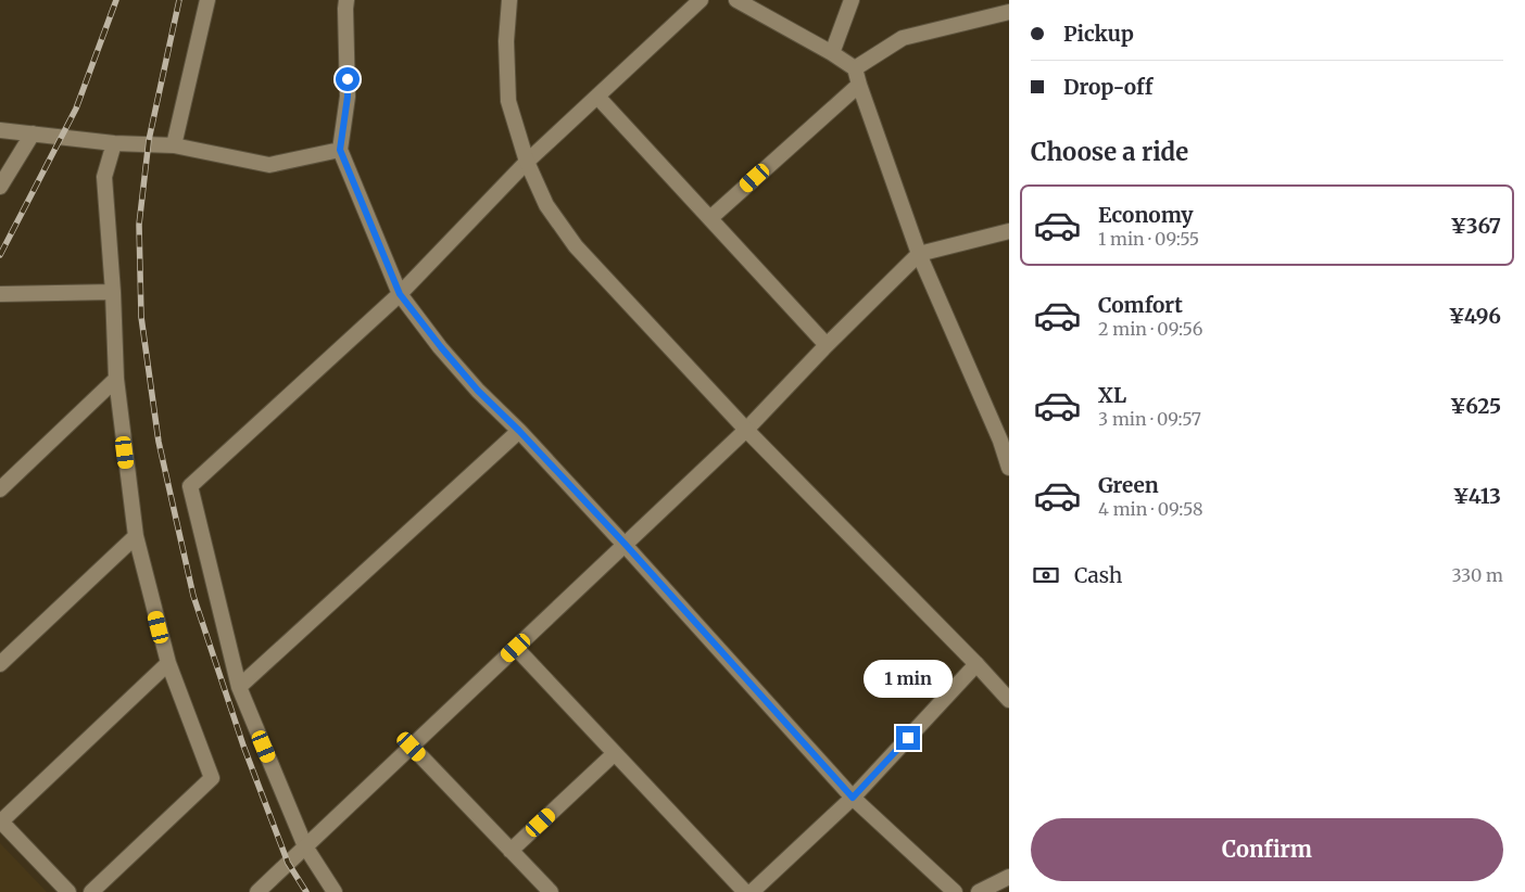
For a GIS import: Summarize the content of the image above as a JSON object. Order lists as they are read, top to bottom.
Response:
{
  "page": {
    "banner": ["Pickup", "Drop-off"],
    "heading": "Choose a ride",
    "list": [
      {
        "name": "Economy",
        "note": "1 min · 09:55",
        "value": "¥367"
      },
      {
        "name": "Comfort",
        "note": "2 min · 09:56",
        "value": "¥496"
      },
      {
        "name": "XL",
        "note": "3 min · 09:57",
        "value": "¥625"
      },
      {
        "name": "Green",
        "note": "4 min · 09:58",
        "value": "¥413"
      }
    ],
    "pay": ["Cash", "330 m"],
    "bubble": "1 min",
    "buttons": "Confirm"
  }
}
